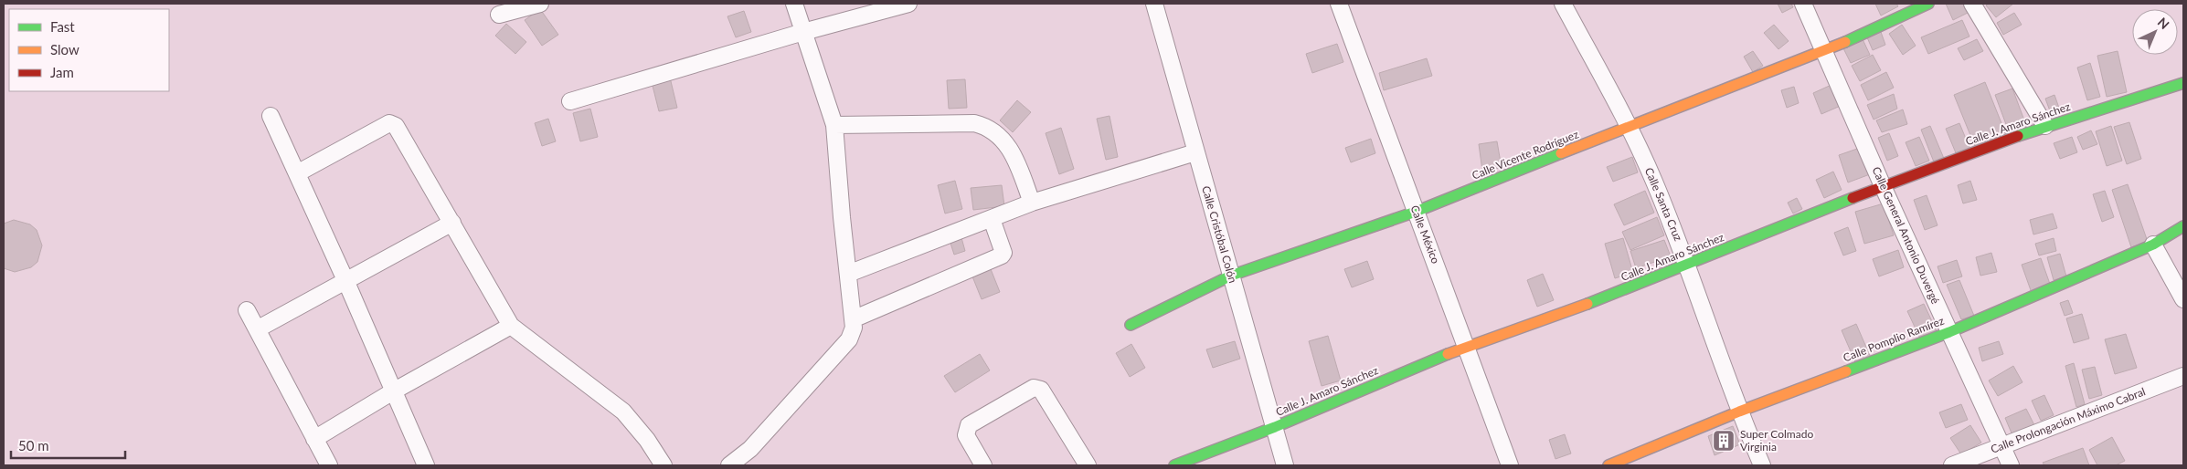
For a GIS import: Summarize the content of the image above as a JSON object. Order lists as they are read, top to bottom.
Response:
{
  "streets": {
    "street": [
      "Calle J. Amaro Sánchez",
      "Calle Vicente Rodríguez",
      "Calle Santa Cruz",
      "Calle Cristóbal Colón",
      "Calle México",
      "Calle General Antonio Duvergé",
      "Calle Pomplio Ramírez",
      "Calle Prolongación Máximo Cabral"
    ]
  },
  "crossings": [
    ["Calle J. Amaro Sánchez", "Calle Santa Cruz"],
    ["Calle J. Amaro Sánchez", "Calle Cristóbal Colón"],
    ["Calle J. Amaro Sánchez", "Calle México"],
    ["Calle J. Amaro Sánchez", "Calle General Antonio Duvergé"],
    ["Calle Vicente Rodríguez", "Calle Santa Cruz"],
    ["Calle Vicente Rodríguez", "Calle Cristóbal Colón"],
    ["Calle Vicente Rodríguez", "Calle México"],
    ["Calle Vicente Rodríguez", "Calle General Antonio Duvergé"],
    ["Calle Santa Cruz", "Calle Pomplio Ramírez"],
    ["Calle General Antonio Duvergé", "Calle Pomplio Ramírez"],
    ["Calle General Antonio Duvergé", "Calle Prolongación Máximo Cabral"]
  ],
  "places": {
    "building": ["Super Colmado Virginia"]
  },
  "legend": ["Fast", "Slow", "Jam"],
  "scale_bar": "50 m",
  "north": "top right"
}
